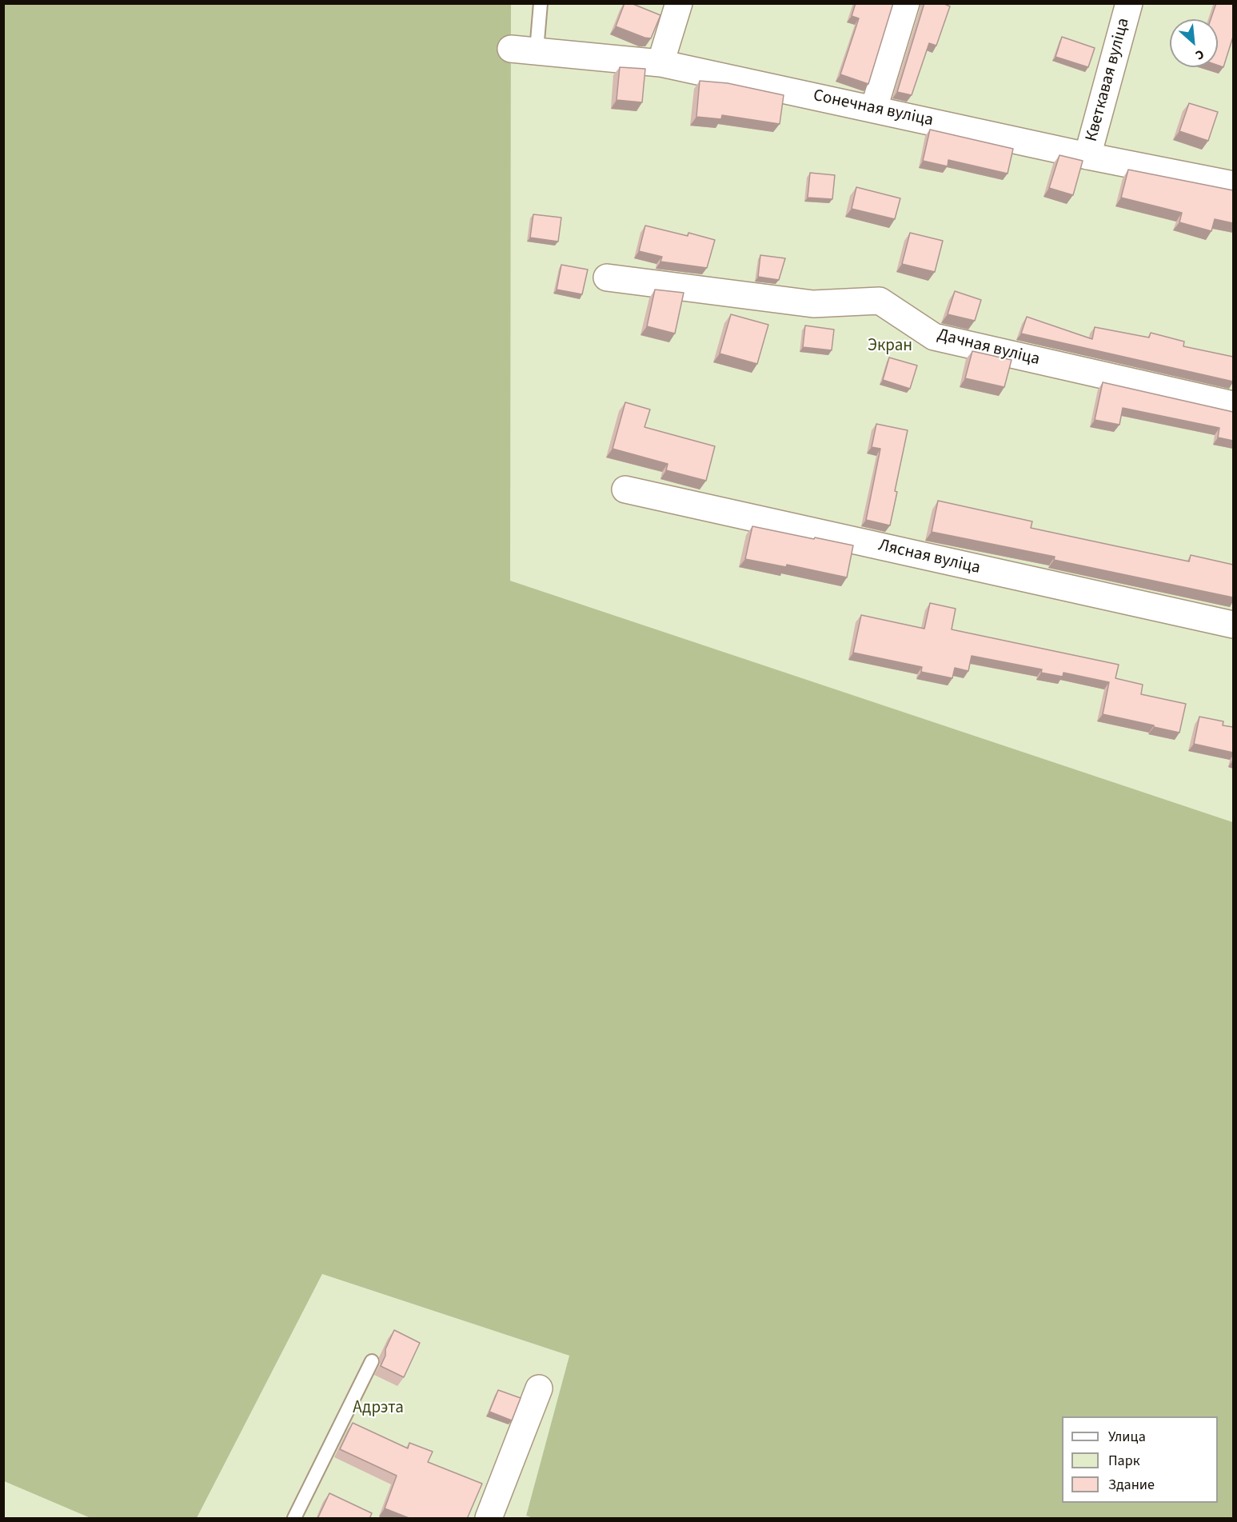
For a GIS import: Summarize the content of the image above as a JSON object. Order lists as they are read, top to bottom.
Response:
{
  "streets": {
    "street": [
      "Кветкавая вуліца",
      "Сонечная вуліца",
      "Дачная вуліца",
      "Лясная вуліца"
    ]
  },
  "crossings": [
    ["Кветкавая вуліца", "Сонечная вуліца"]
  ],
  "parks": ["Экран", "Адрэта"],
  "legend": ["Улица", "Парк", "Здание"],
  "north": "bottom right"
}
